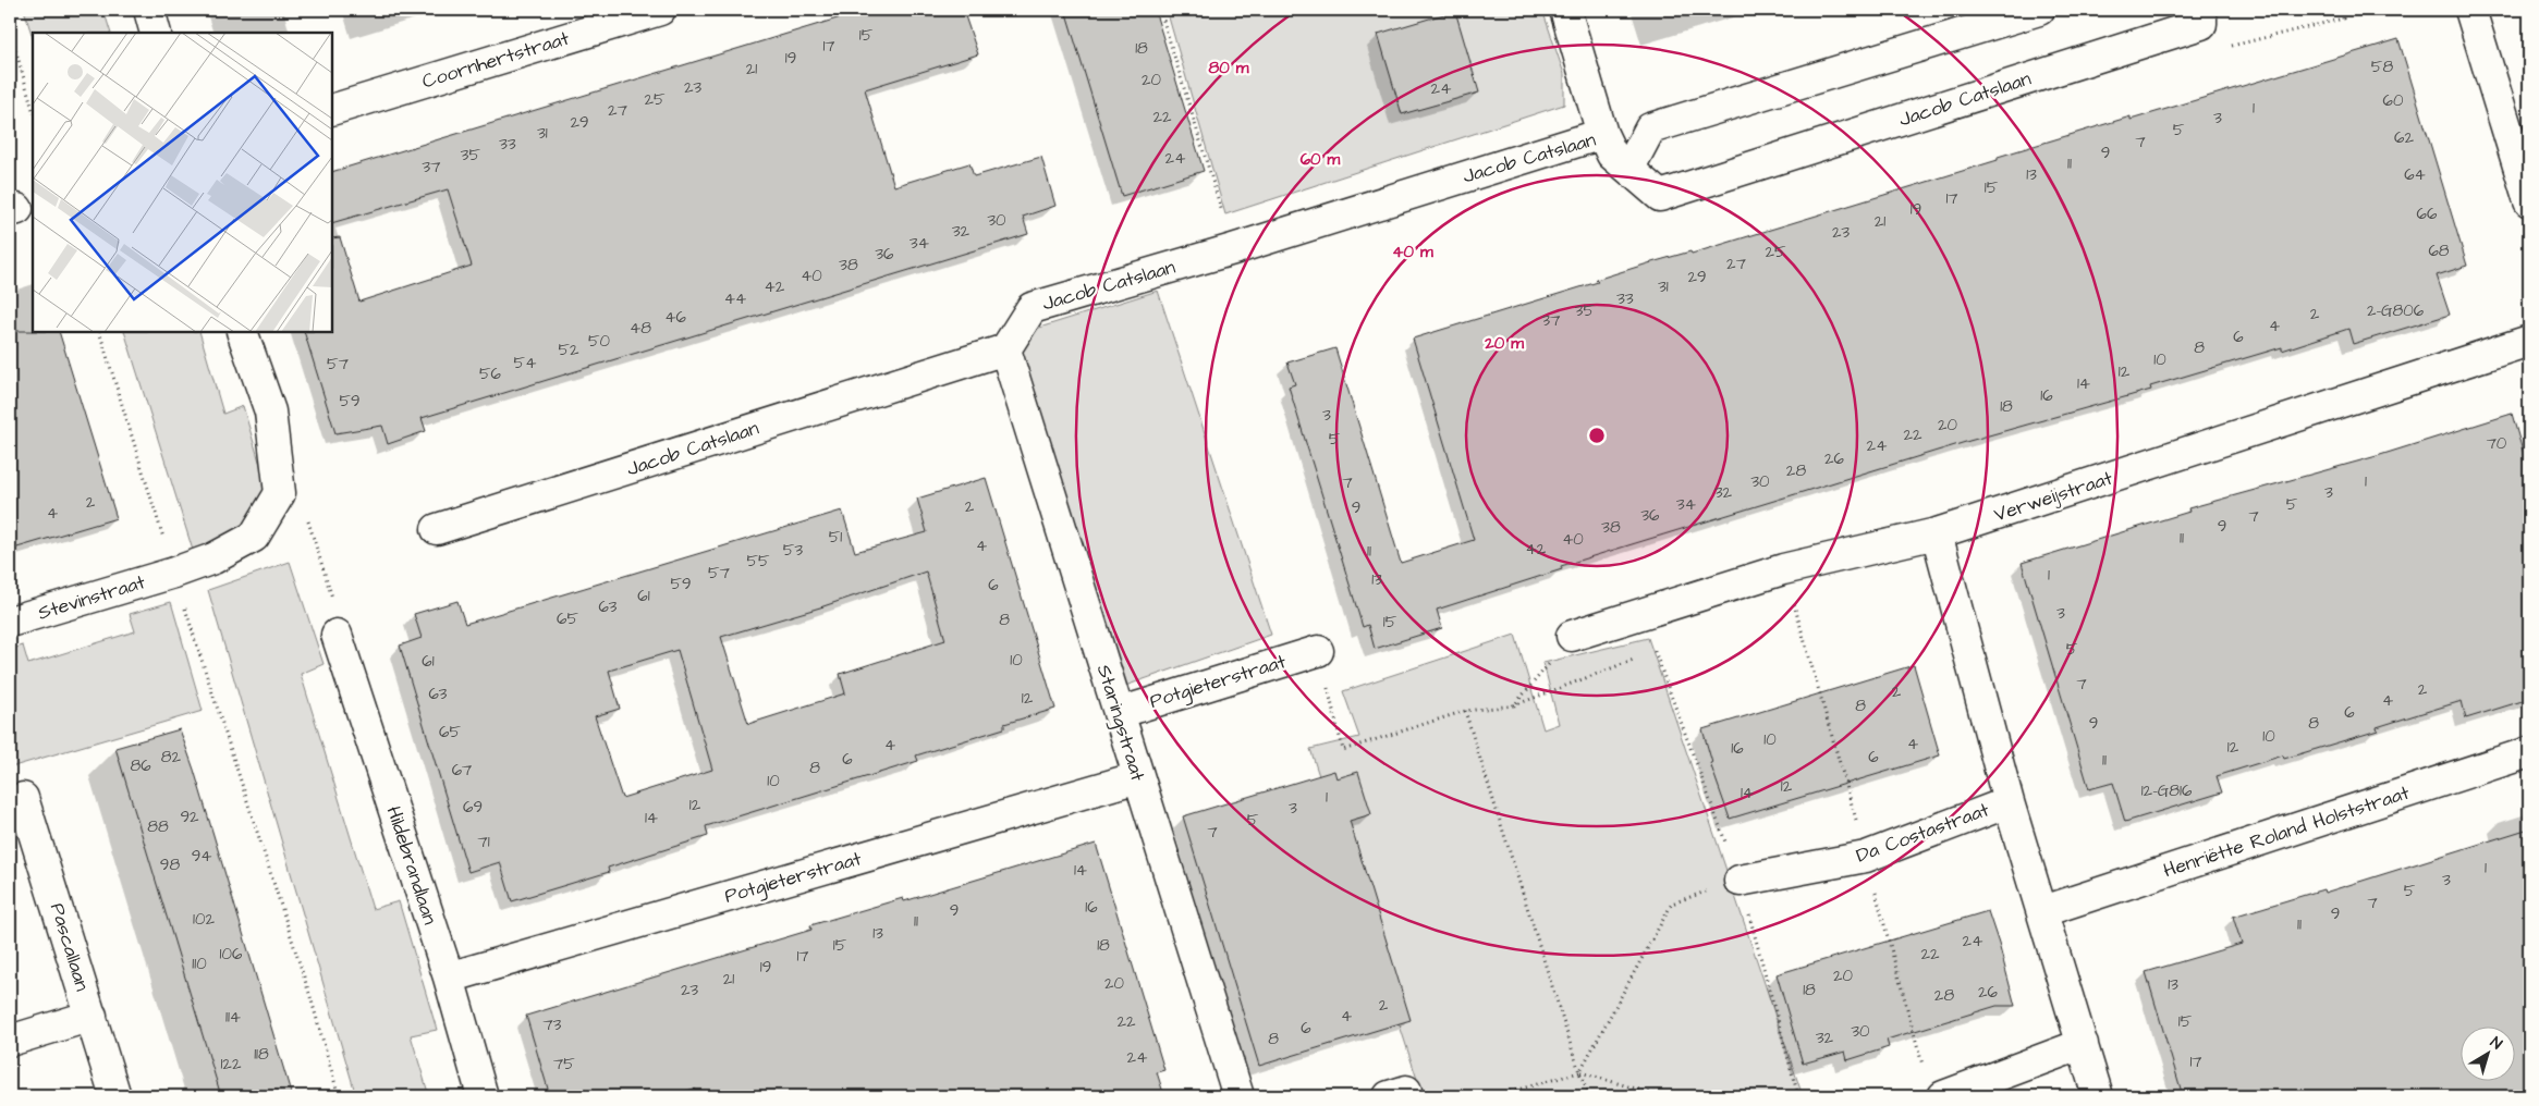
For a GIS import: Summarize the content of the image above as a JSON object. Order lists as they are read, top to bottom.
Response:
{
  "streets": {
    "street": [
      "Coornhertstraat",
      "Jacob Catslaan",
      "Verweijstraat",
      "Stevinstraat",
      "Potgieterstraat",
      "Staringstraat",
      "Henriëtte Roland Holststraat",
      "Da Costastraat",
      "Hildebrandlaan",
      "Pascallaan"
    ]
  },
  "crossings": [
    ["Jacob Catslaan", "Staringstraat"],
    ["Verweijstraat", "Da Costastraat"],
    ["Potgieterstraat", "Staringstraat"],
    ["Potgieterstraat", "Hildebrandlaan"],
    ["Henriëtte Roland Holststraat", "Da Costastraat"]
  ],
  "house_numbers": [
    "15",
    "17",
    "18",
    "19",
    "58",
    "21",
    "20",
    "23",
    "24",
    "25",
    "60",
    "1",
    "27",
    "22",
    "3",
    "29",
    "5",
    "31",
    "62",
    "7",
    "33",
    "9",
    "35",
    "24",
    "11",
    "37",
    "13",
    "64",
    "15",
    "17",
    "19",
    "66",
    "30",
    "21",
    "32",
    "23",
    "34",
    "68",
    "25",
    "36",
    "27",
    "38",
    "40",
    "29",
    "42",
    "31",
    "44",
    "33",
    "35",
    "2-G806",
    "2",
    "46",
    "37",
    "4",
    "48",
    "6",
    "50",
    "8",
    "52",
    "10",
    "54",
    "57",
    "12",
    "56",
    "14",
    "16",
    "59",
    "18",
    "3",
    "20",
    "22",
    "5",
    "70",
    "24",
    "26",
    "28",
    "30",
    "1",
    "7",
    "32",
    "3",
    "2",
    "34",
    "5",
    "2",
    "9",
    "4",
    "36",
    "7",
    "9",
    "38",
    "51",
    "11",
    "40",
    "4",
    "42",
    "53",
    "11",
    "55",
    "57",
    "1",
    "13",
    "59",
    "6",
    "61",
    "63",
    "3",
    "65",
    "8",
    "15",
    "5",
    "10",
    "61",
    "7",
    "2",
    "2",
    "63",
    "12",
    "4",
    "8",
    "6",
    "9",
    "8",
    "65",
    "10",
    "10",
    "4",
    "4",
    "12",
    "16",
    "82",
    "6",
    "6",
    "11",
    "86",
    "8",
    "67",
    "10",
    "12",
    "12-G816",
    "14",
    "1",
    "12",
    "69",
    "3",
    "92",
    "14",
    "5",
    "88",
    "7",
    "71",
    "94",
    "98",
    "1",
    "14",
    "3",
    "5",
    "7",
    "16",
    "9",
    "9",
    "102",
    "11",
    "11",
    "13",
    "24",
    "15",
    "18",
    "106",
    "22",
    "17",
    "110",
    "19",
    "20",
    "21",
    "20",
    "13",
    "23",
    "18",
    "26",
    "28",
    "2",
    "4",
    "114",
    "22",
    "15",
    "73",
    "6",
    "30",
    "32",
    "8",
    "118",
    "24",
    "17",
    "122",
    "75"
  ],
  "north": "top right",
  "rings": [
    "80 m",
    "60 m",
    "40 m",
    "20 m"
  ]
}
